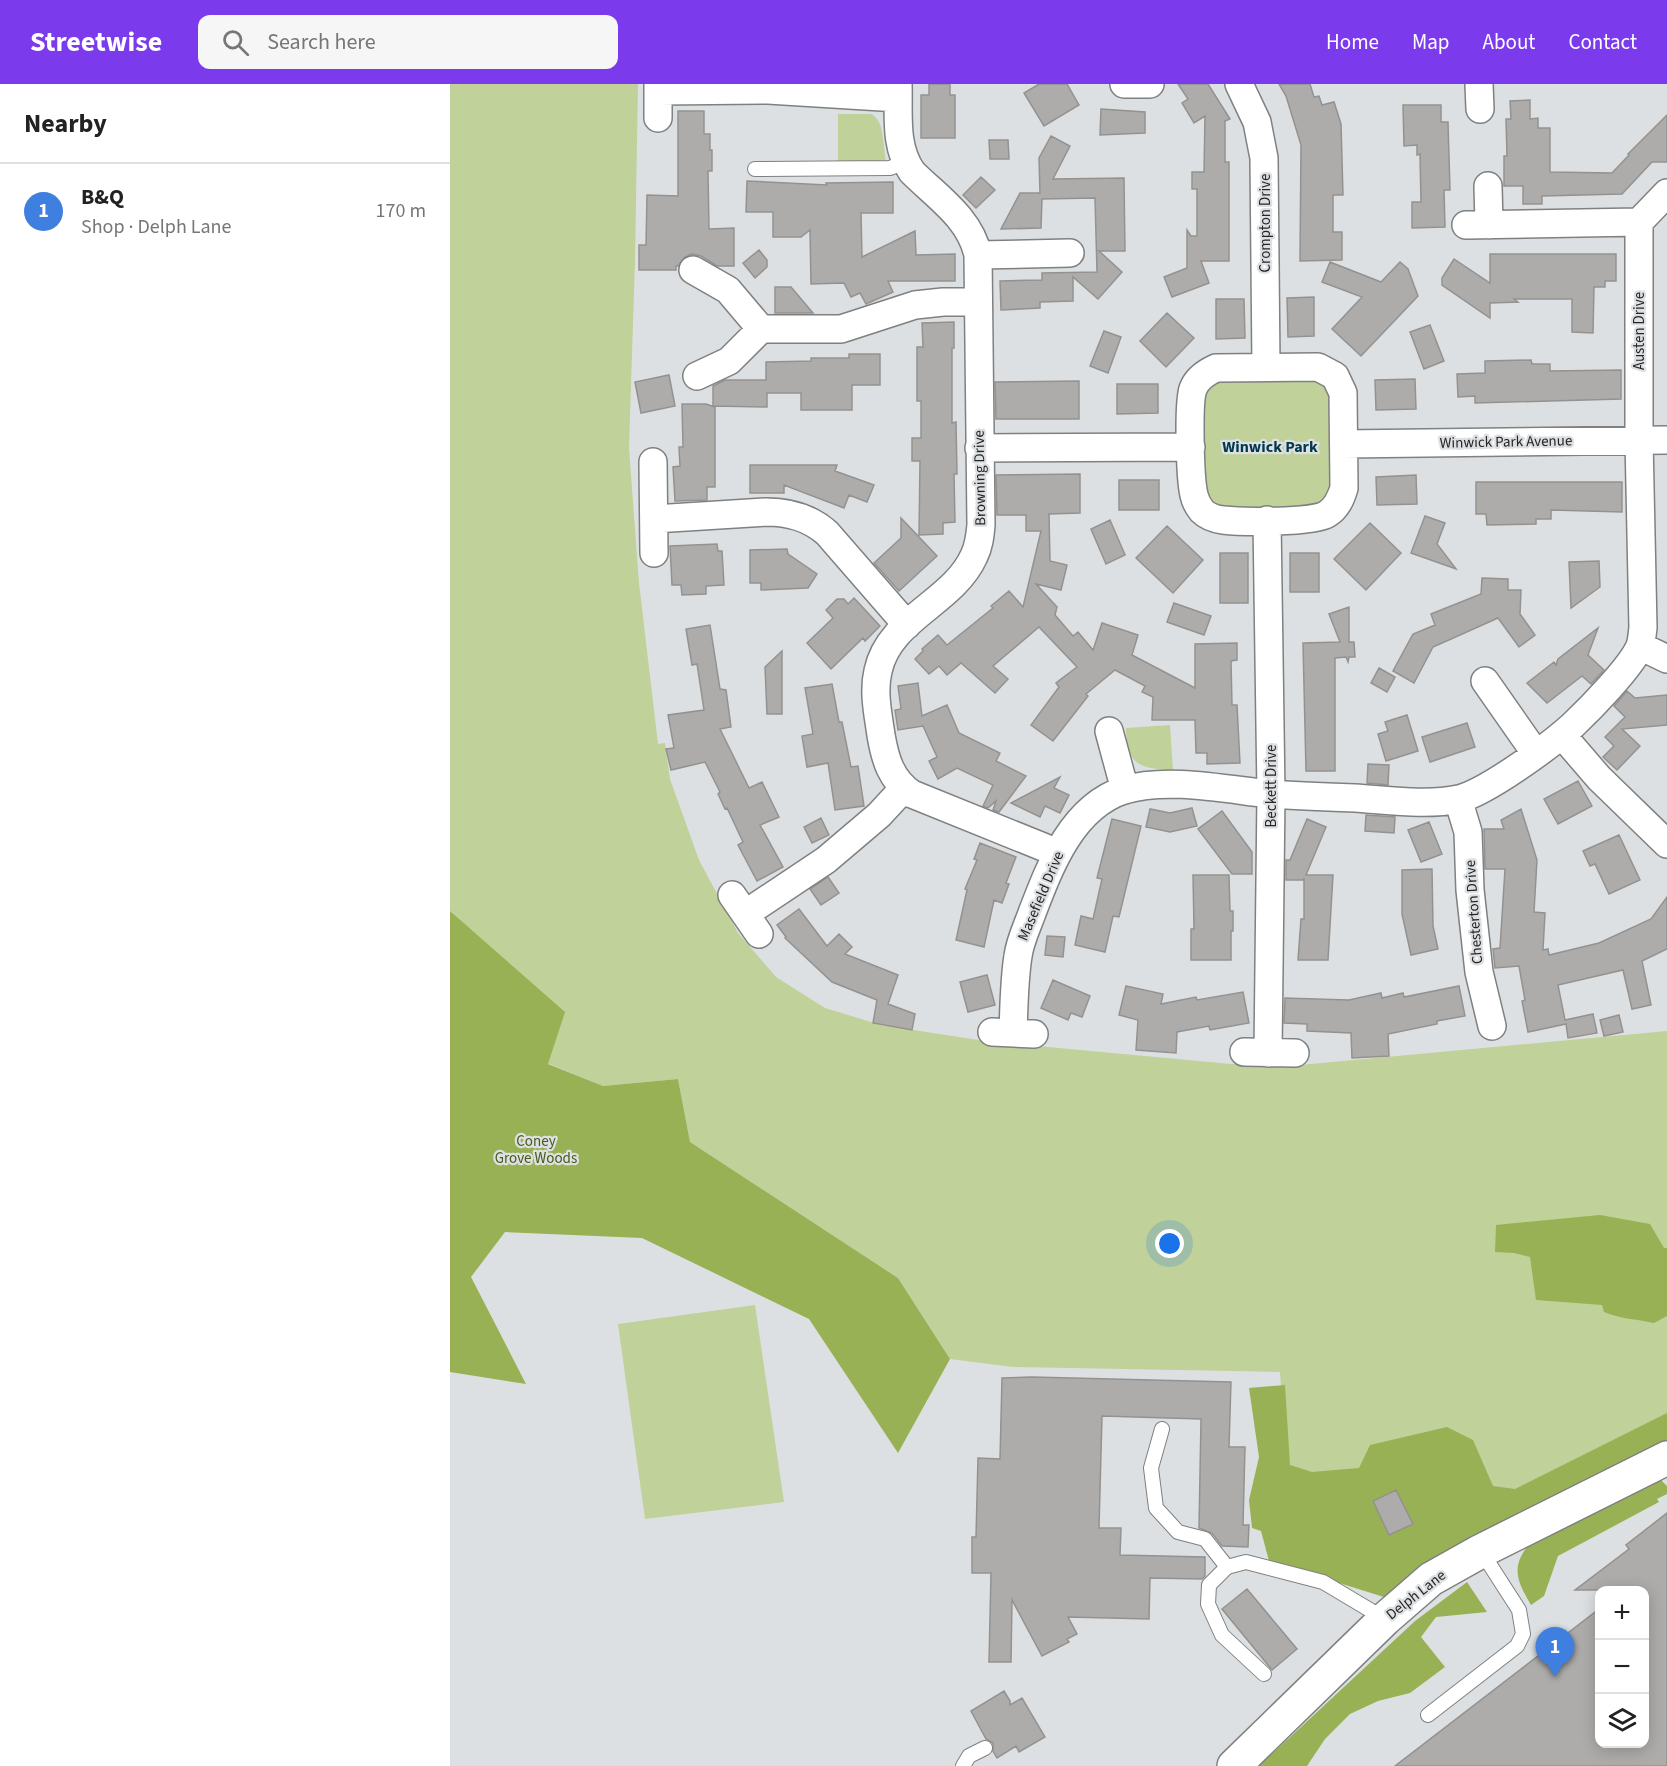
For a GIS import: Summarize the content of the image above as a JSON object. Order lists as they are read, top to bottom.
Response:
{
  "streets": {
    "street": [
      "Crompton Drive",
      "Austen Drive",
      "Winwick Park Avenue",
      "Browning Drive",
      "Beckett Drive",
      "Masefield Drive",
      "Chesterton Drive",
      "Delph Lane"
    ]
  },
  "crossings": [
    ["Crompton Drive", "Winwick Park Avenue"],
    ["Crompton Drive", "Beckett Drive"],
    ["Austen Drive", "Winwick Park Avenue"],
    ["Winwick Park Avenue", "Beckett Drive"],
    ["Beckett Drive", "Masefield Drive"]
  ],
  "districts": ["Winwick Park"],
  "parks": ["Coney Grove Woods"],
  "page": {
    "header": "Streetwise",
    "search": "Search here",
    "nav": [
      "Home",
      "Map",
      "About",
      "Contact"
    ],
    "heading": "Nearby",
    "list": [
      {
        "mark": "1",
        "name": "B&Q",
        "note": "Shop · Delph Lane",
        "value": "170 m"
      }
    ],
    "map_buttons": ["+", "−"],
    "pins": "1"
  }
}
